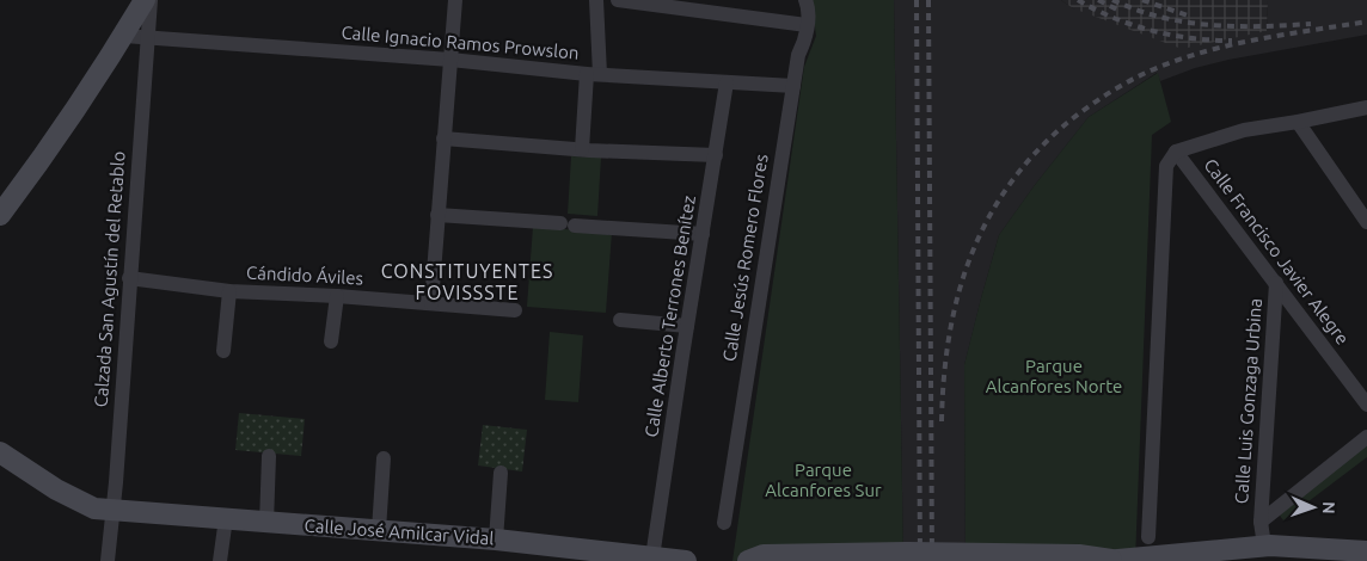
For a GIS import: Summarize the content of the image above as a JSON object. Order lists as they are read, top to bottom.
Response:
{
  "streets": {
    "street": [
      "Calle Ignacio Ramos Prowslon",
      "Calle Francisco Javier Alegre",
      "Calle Jesús Romero Flores",
      "Cándido Áviles",
      "Calzada San Agustín del Retablo",
      "Calle Alberto Terrones Benítez",
      "Calle Luis Gonzaga Urbina",
      "Calle José Amilcar Vidal"
    ]
  },
  "crossings": [
    ["Calle Ignacio Ramos Prowslon", "Calle Jesús Romero Flores"],
    ["Calle Ignacio Ramos Prowslon", "Calzada San Agustín del Retablo"],
    ["Calle Ignacio Ramos Prowslon", "Calle Alberto Terrones Benítez"],
    ["Calle Francisco Javier Alegre", "Calle Luis Gonzaga Urbina"],
    ["Cándido Áviles", "Calzada San Agustín del Retablo"],
    ["Calzada San Agustín del Retablo", "Calle José Amilcar Vidal"],
    ["Calle Alberto Terrones Benítez", "Calle José Amilcar Vidal"]
  ],
  "districts": ["CONSTITUYENTES FOVISSSTE"],
  "parks": ["Parque Alcanfores Norte", "Parque Alcanfores Sur"],
  "north": "right"
}
